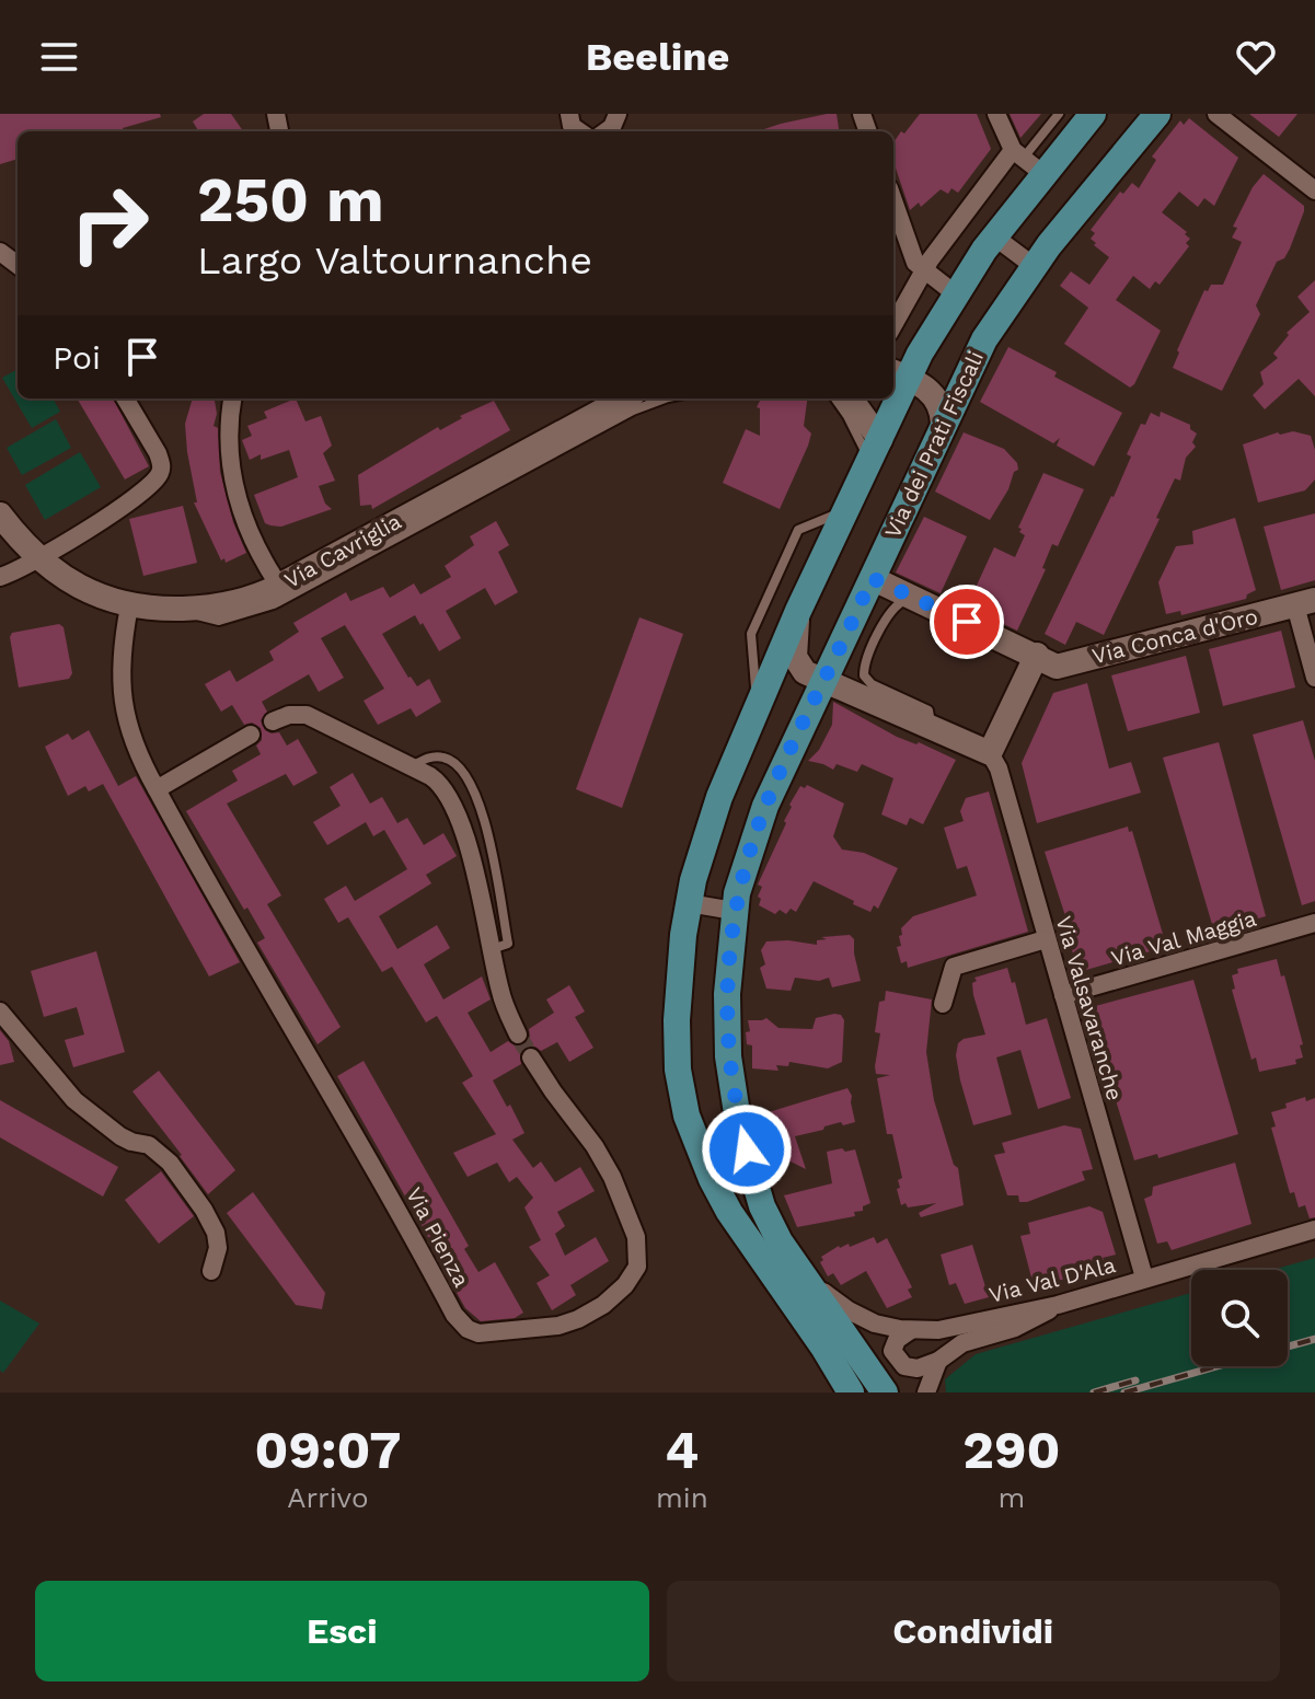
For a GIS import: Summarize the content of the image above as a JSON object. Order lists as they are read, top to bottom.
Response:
{
  "streets": {
    "main road": ["Via dei Prati Fiscali"],
    "street": [
      "Via Cavriglia",
      "Via Conca d'Oro",
      "Via Val Maggia",
      "Via Valsavaranche",
      "Via Pienza",
      "Via Val D'Ala"
    ]
  },
  "crossings": [
    ["Via dei Prati Fiscali", "Via Conca d'Oro"],
    ["Via dei Prati Fiscali", "Via Val D'Ala"],
    ["Via Cavriglia", "Via Pienza"],
    ["Via Val Maggia", "Via Valsavaranche"],
    ["Via Valsavaranche", "Via Val D'Ala"]
  ],
  "page": {
    "header": "Beeline",
    "turn": ["250 m", "Largo Valtournanche"],
    "then": "Poi",
    "eta": [
      "09:07",
      "Arrivo",
      "4",
      "min",
      "290",
      "m"
    ],
    "buttons": ["Esci", "Condividi"]
  }
}
